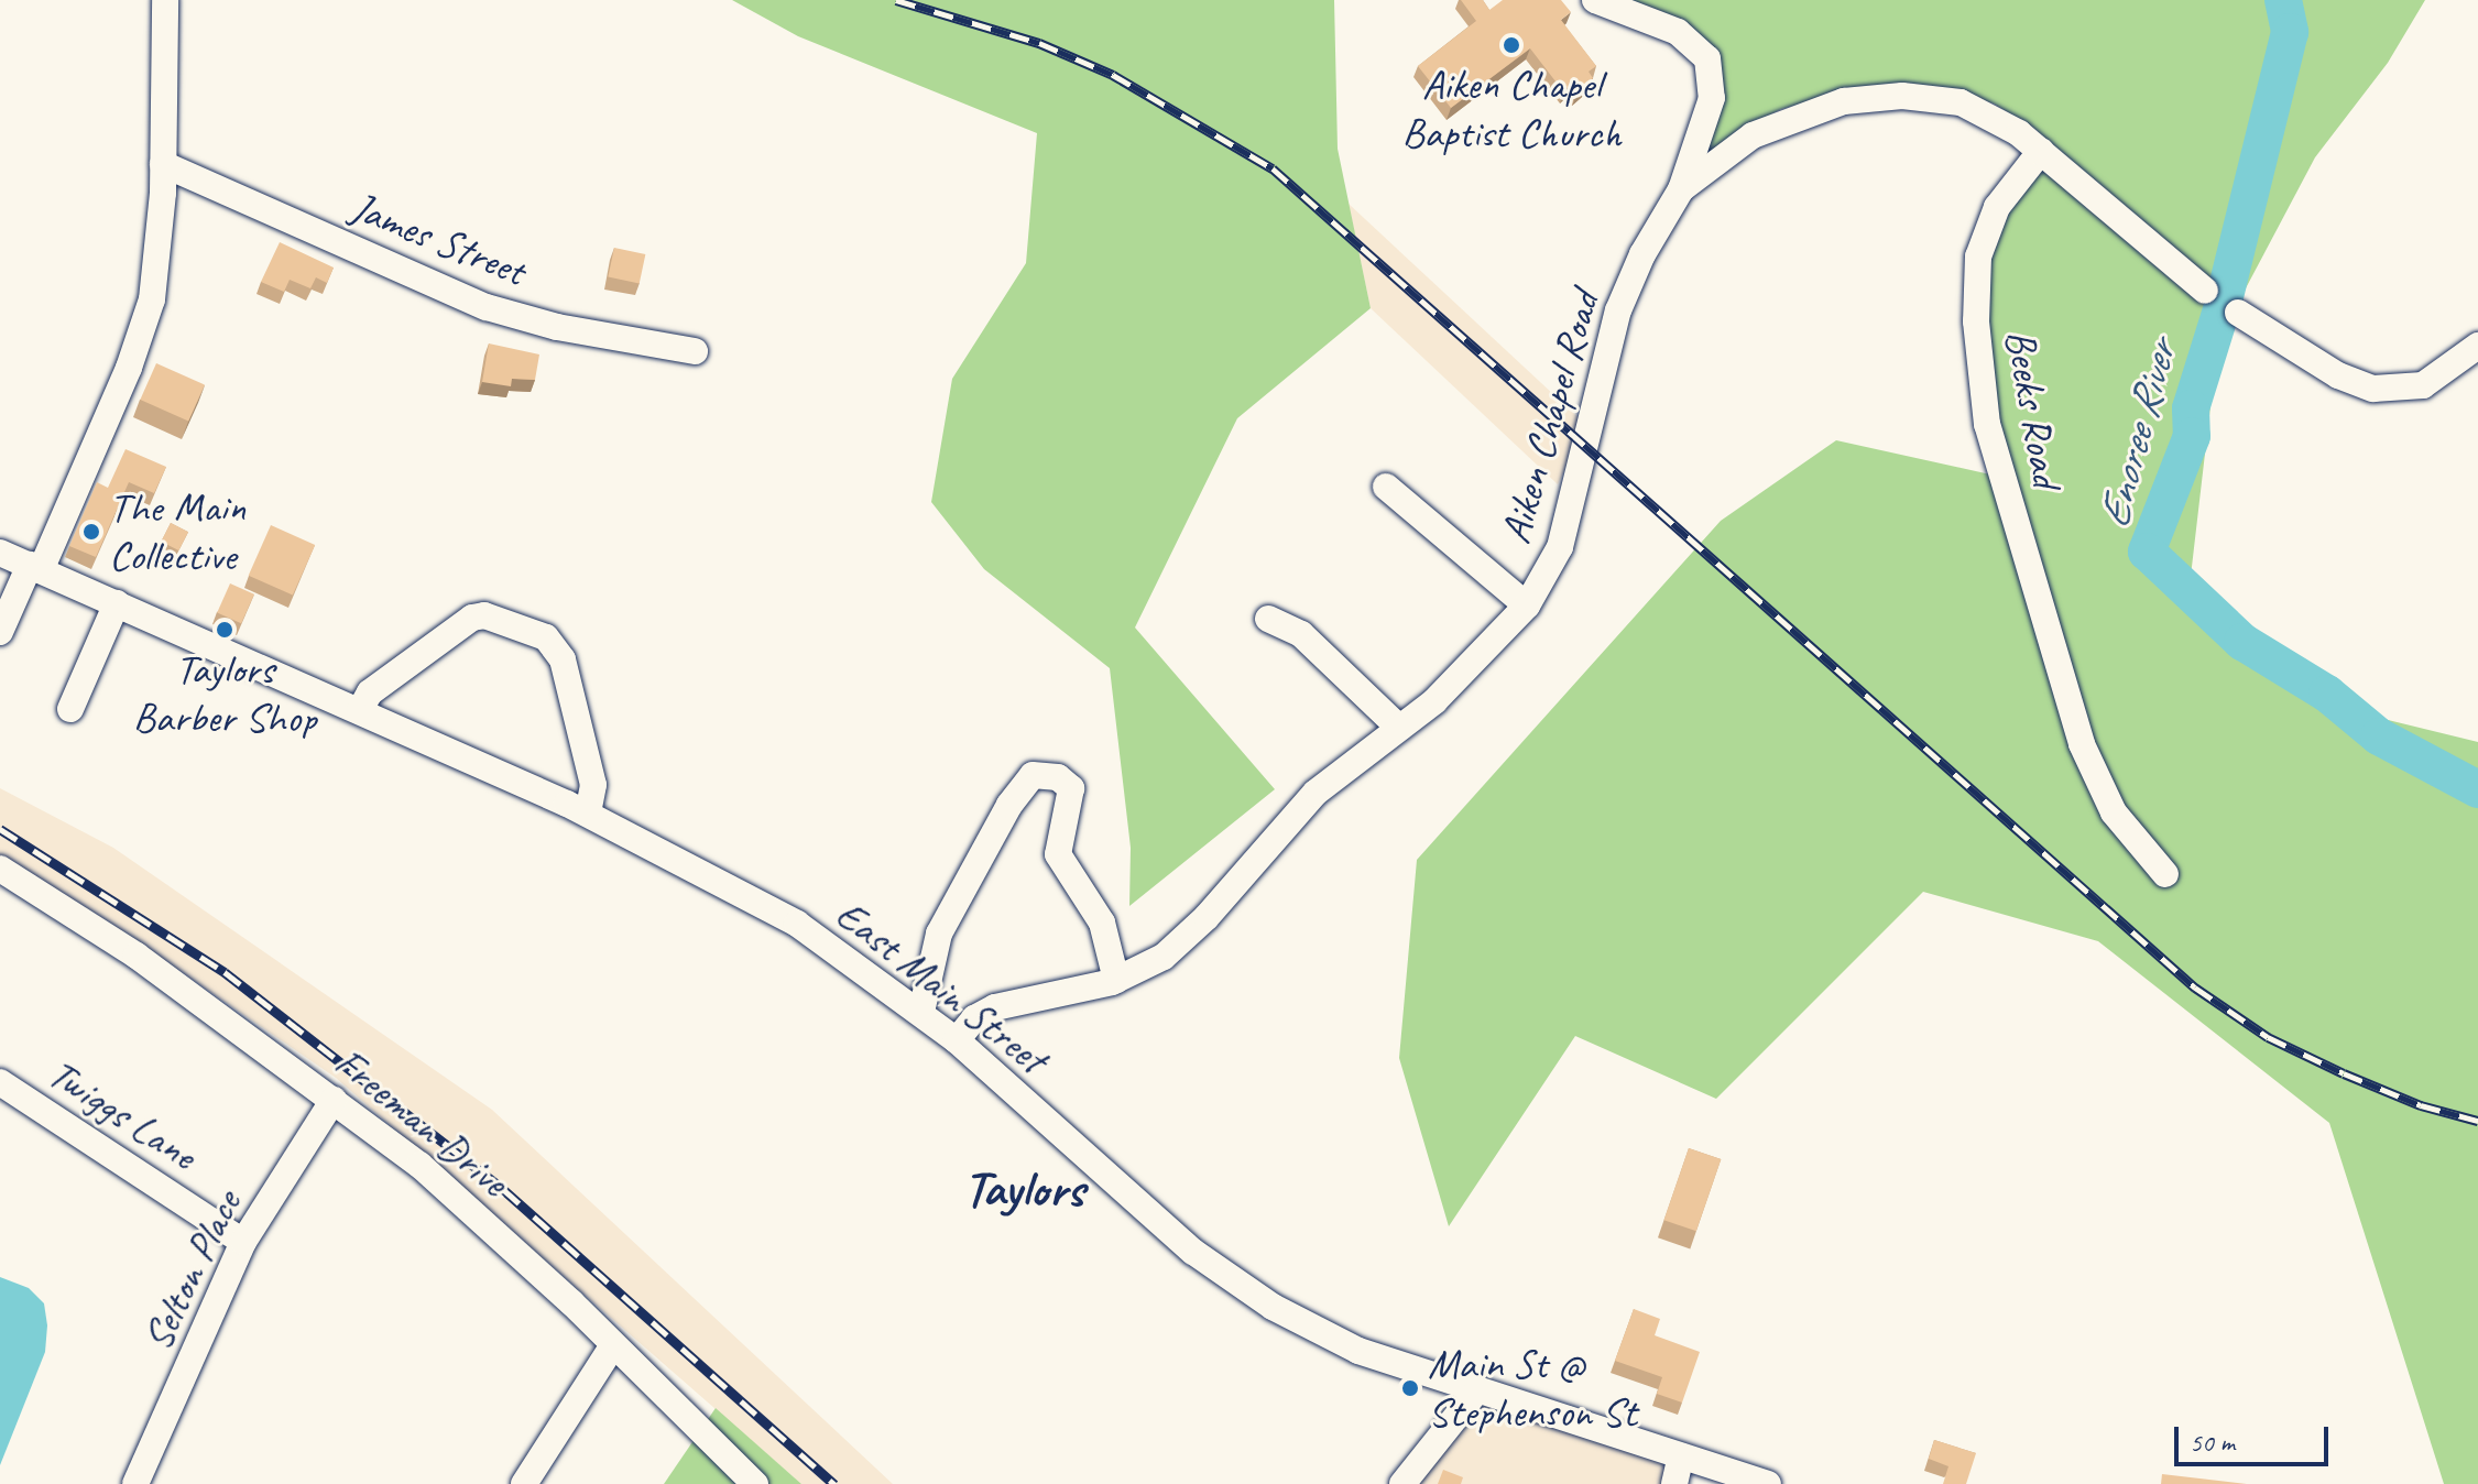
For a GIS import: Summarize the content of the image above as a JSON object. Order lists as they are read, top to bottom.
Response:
{
  "streets": {
    "street": [
      "James Street",
      "Beeks Road",
      "Aiken Chapel Road",
      "East Main Street",
      "Twiggs Lane",
      "Freeman Drive",
      "Selton Place"
    ]
  },
  "crossings": [
    ["Beeks Road", "Aiken Chapel Road"],
    ["Aiken Chapel Road", "East Main Street"],
    ["Twiggs Lane", "Selton Place"],
    ["Freeman Drive", "Selton Place"]
  ],
  "districts": ["Taylors"],
  "water": ["Enoree River"],
  "places": [
    "Aiken Chapel Baptist Church",
    "The Main Collective",
    "Taylors Barber Shop",
    "Main St @ Stephenson St"
  ],
  "scale_bar": "50 m"
}
